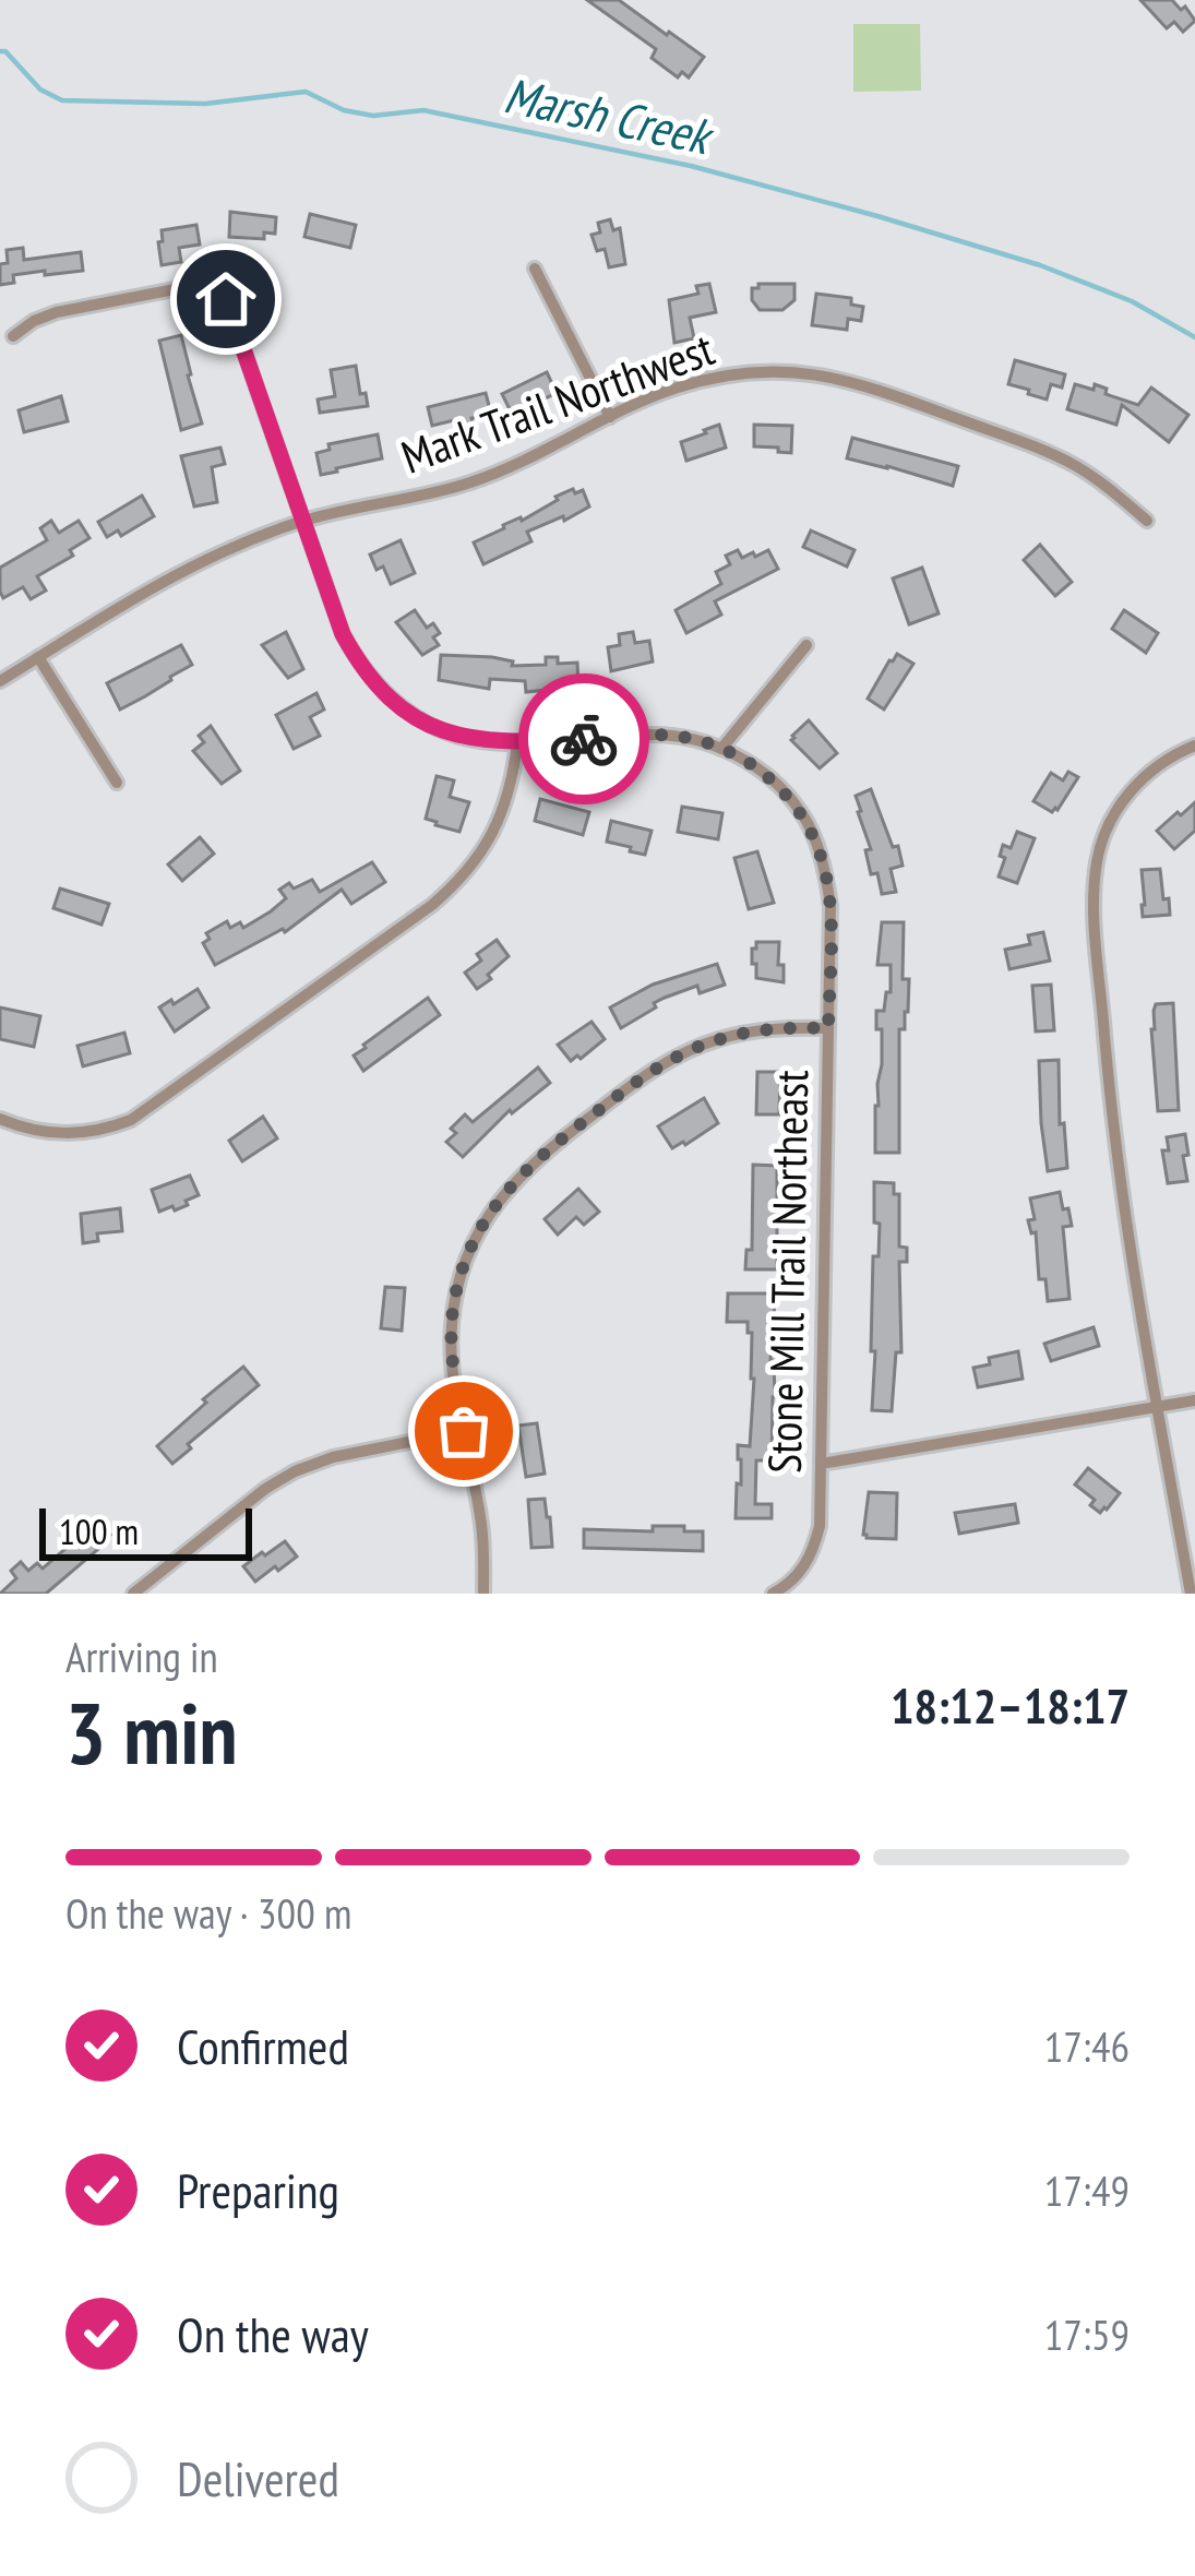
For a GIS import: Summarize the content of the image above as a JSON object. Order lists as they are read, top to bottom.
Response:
{
  "streets": {
    "street": ["Mark Trail Northwest", "Stone Mill Trail Northeast"]
  },
  "crossings": [
    ["Mark Trail Northwest", "Stone Mill Trail Northeast"]
  ],
  "water": ["Marsh Creek"],
  "scale_bar": "100 m",
  "page": {
    "scale": "100 m",
    "heading": ["3 min", "Arriving in", "18:12–18:17"],
    "bar": "On the way · 300 m",
    "list": [
      ["Confirmed", "17:46"],
      ["Preparing", "17:49"],
      ["On the way", "17:59"],
      "Delivered"
    ]
  }
}
